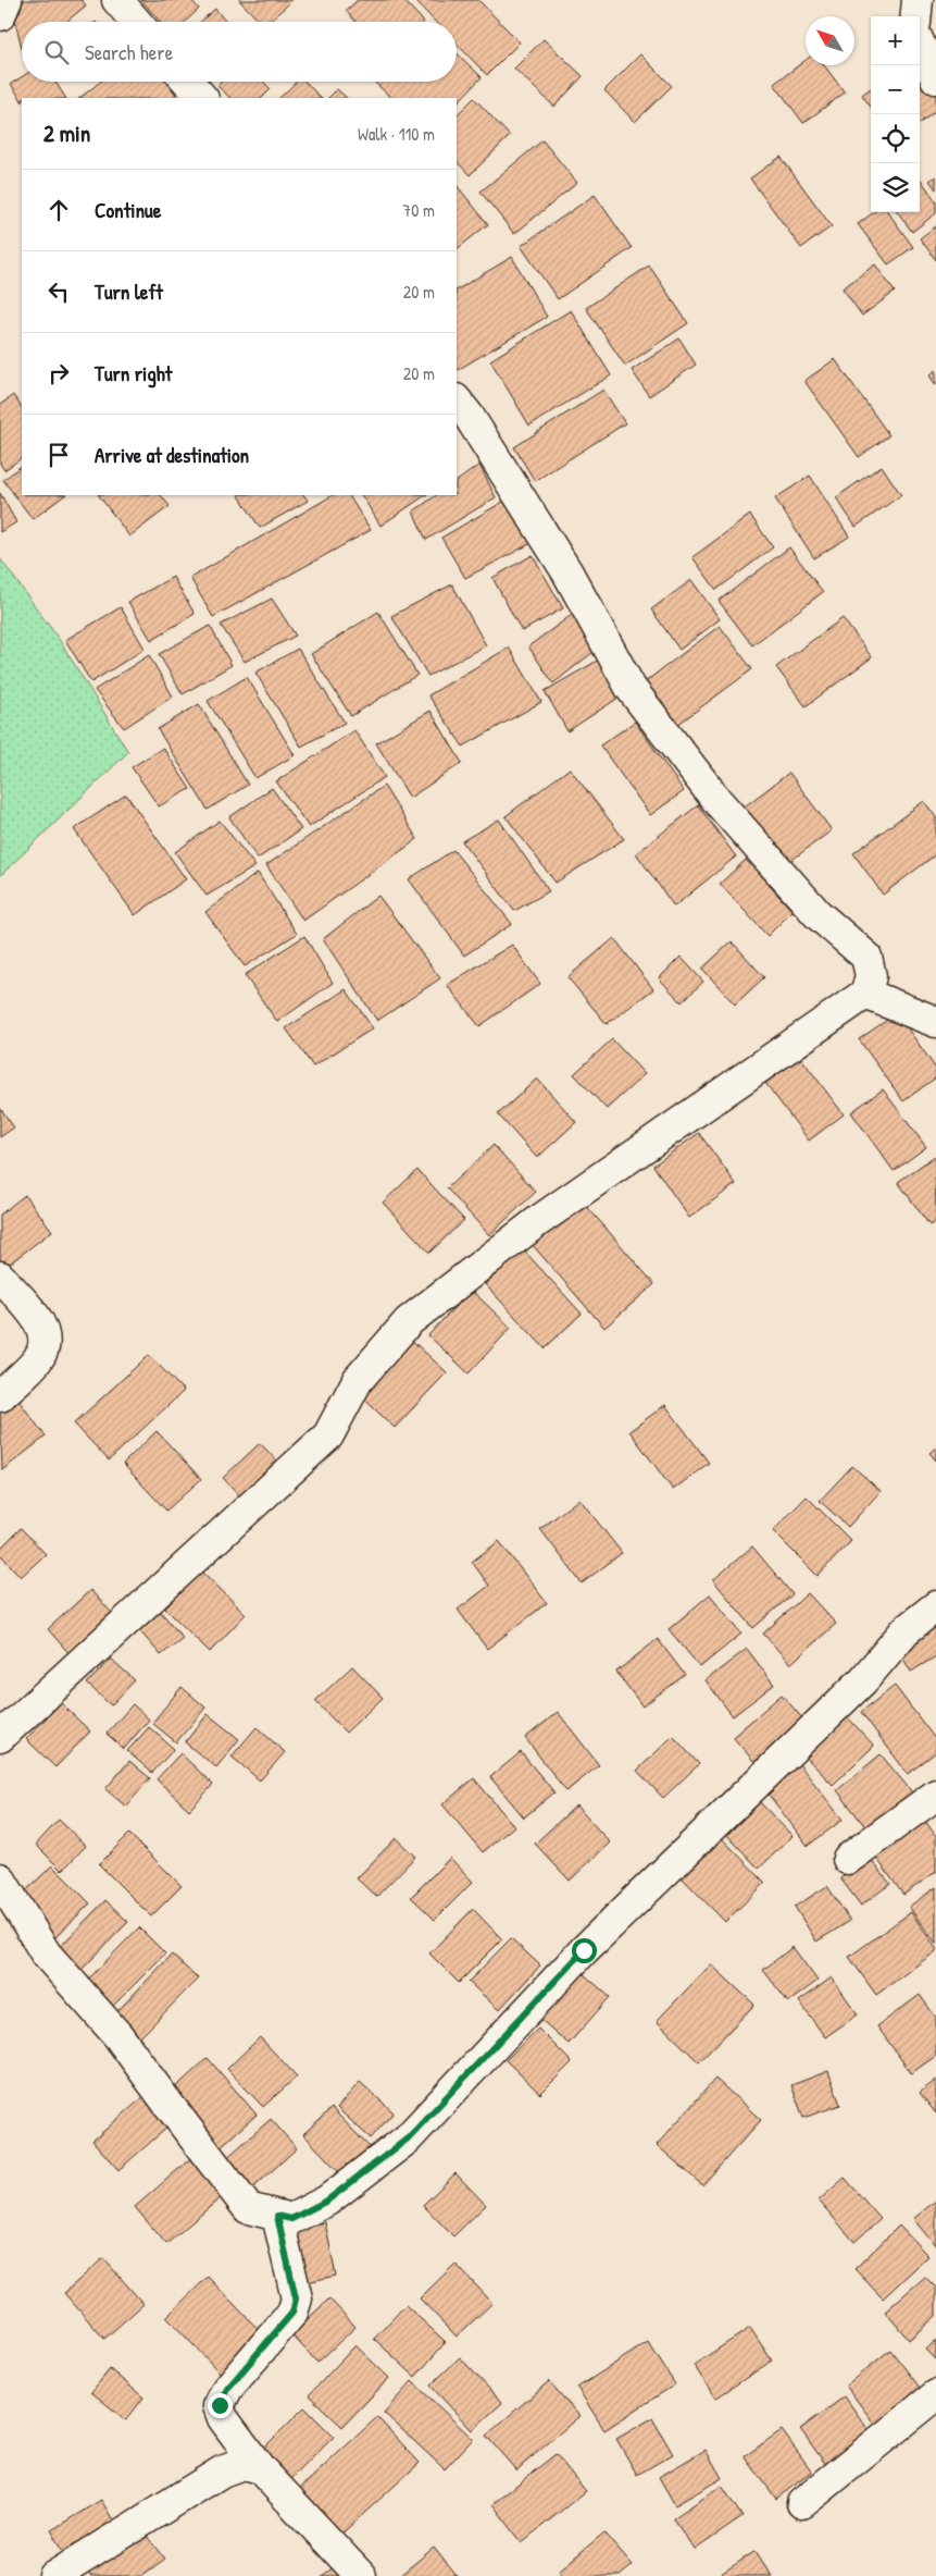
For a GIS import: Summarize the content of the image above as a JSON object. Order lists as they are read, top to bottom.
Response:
{
  "north": "top left",
  "page": {
    "map_buttons": ["+", "−"],
    "search": "Search here",
    "heading": ["2 min", "Walk · 110 m"],
    "list": [
      ["Continue", "70 m"],
      ["Turn left", "20 m"],
      ["Turn right", "20 m"],
      "Arrive at destination"
    ]
  }
}
